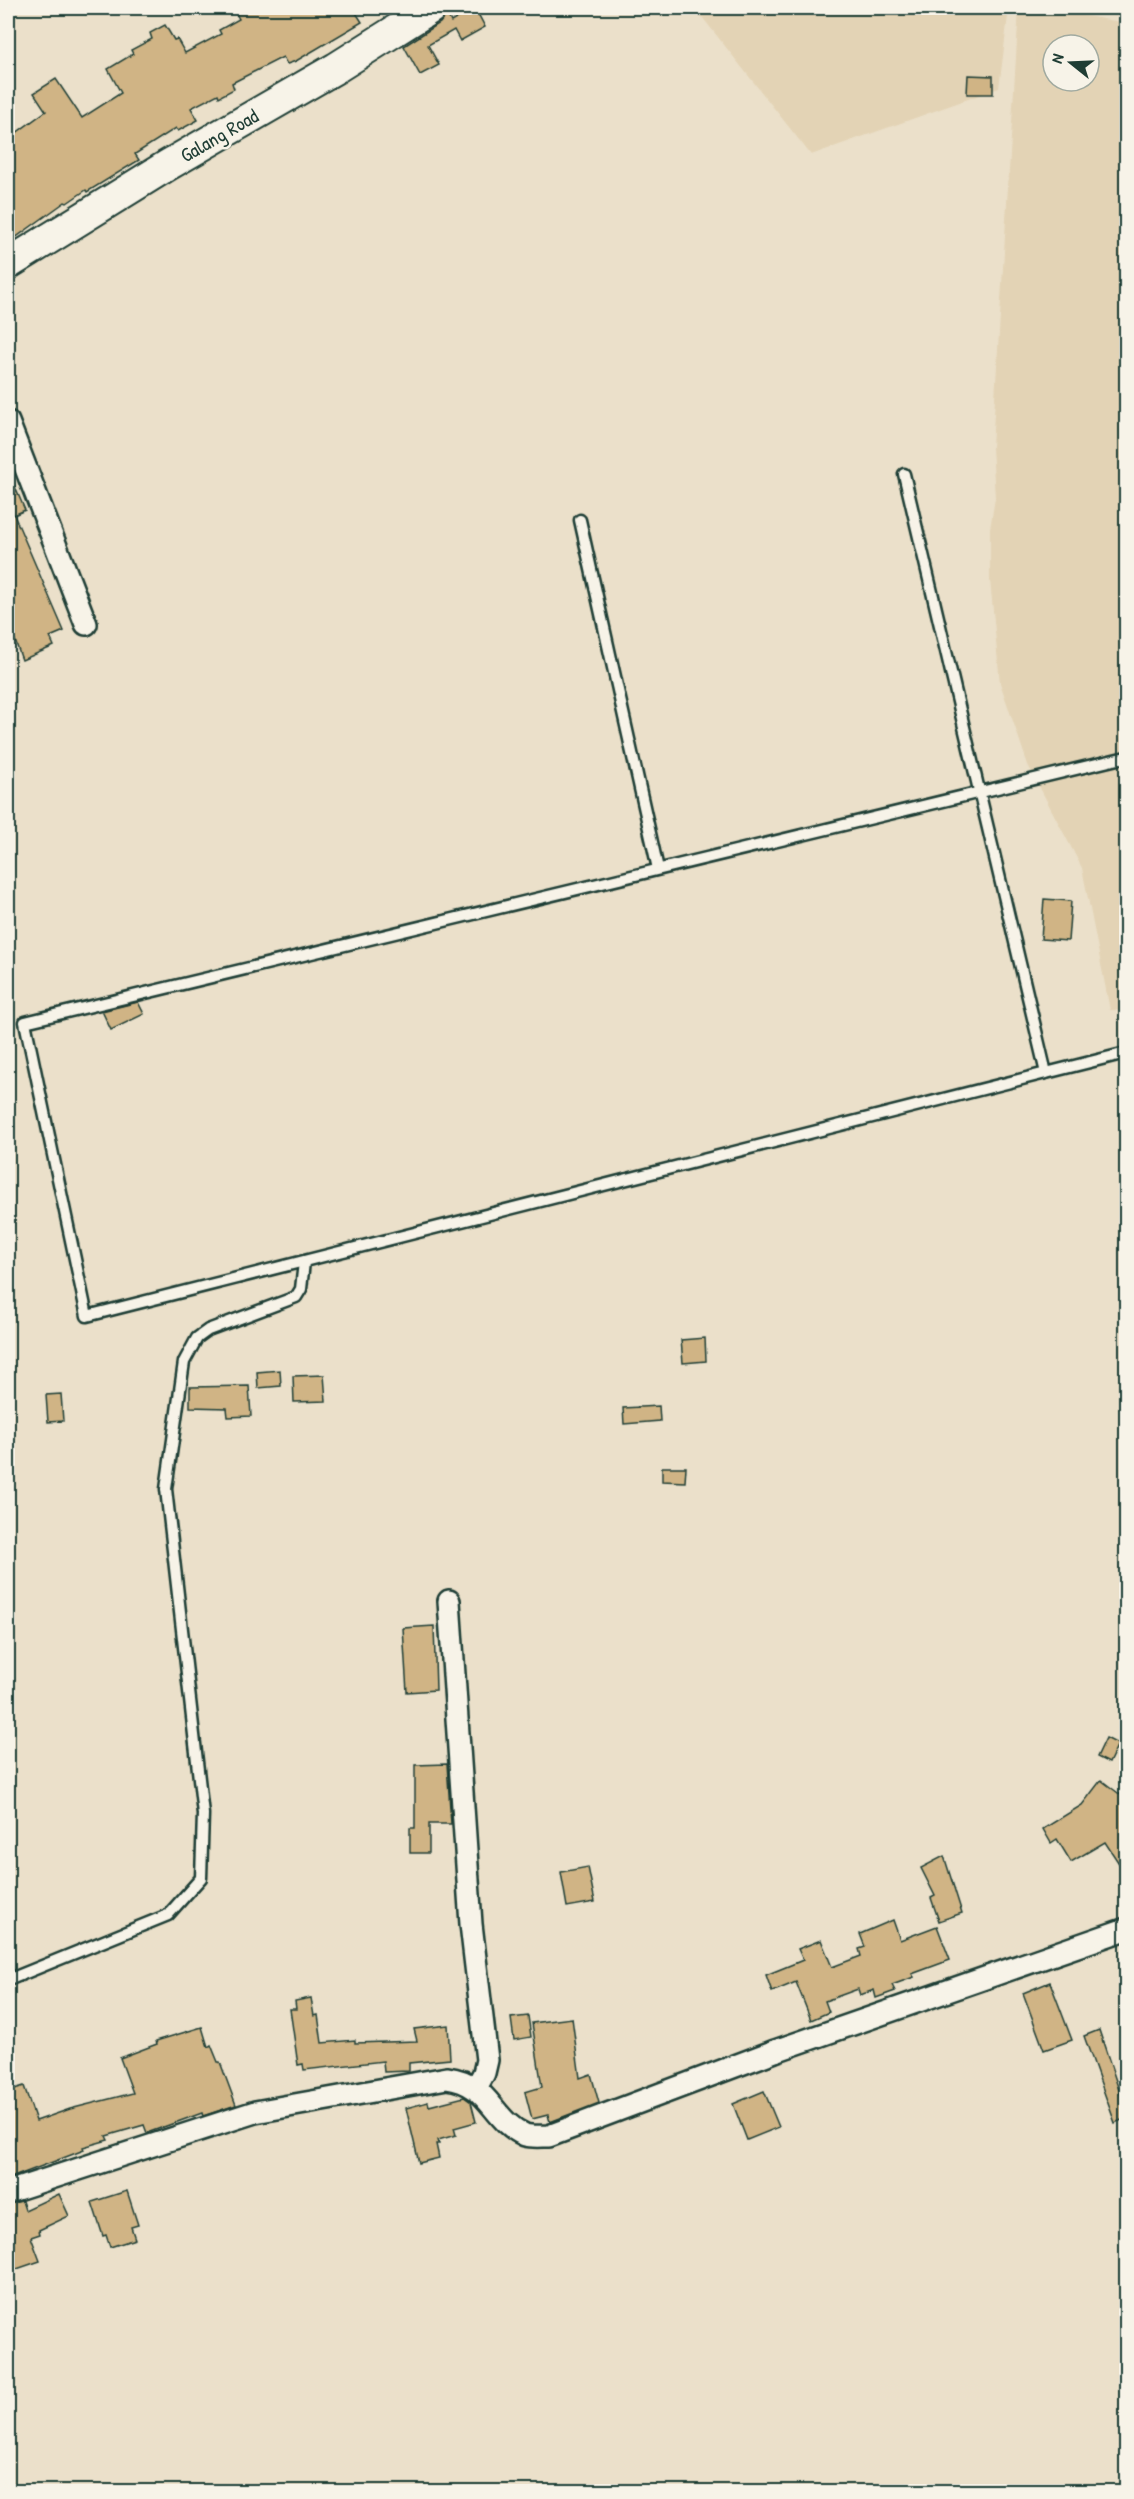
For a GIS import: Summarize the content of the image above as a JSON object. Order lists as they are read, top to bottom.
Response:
{
  "streets": {
    "street": ["Galang Road"]
  },
  "north": "left"
}
